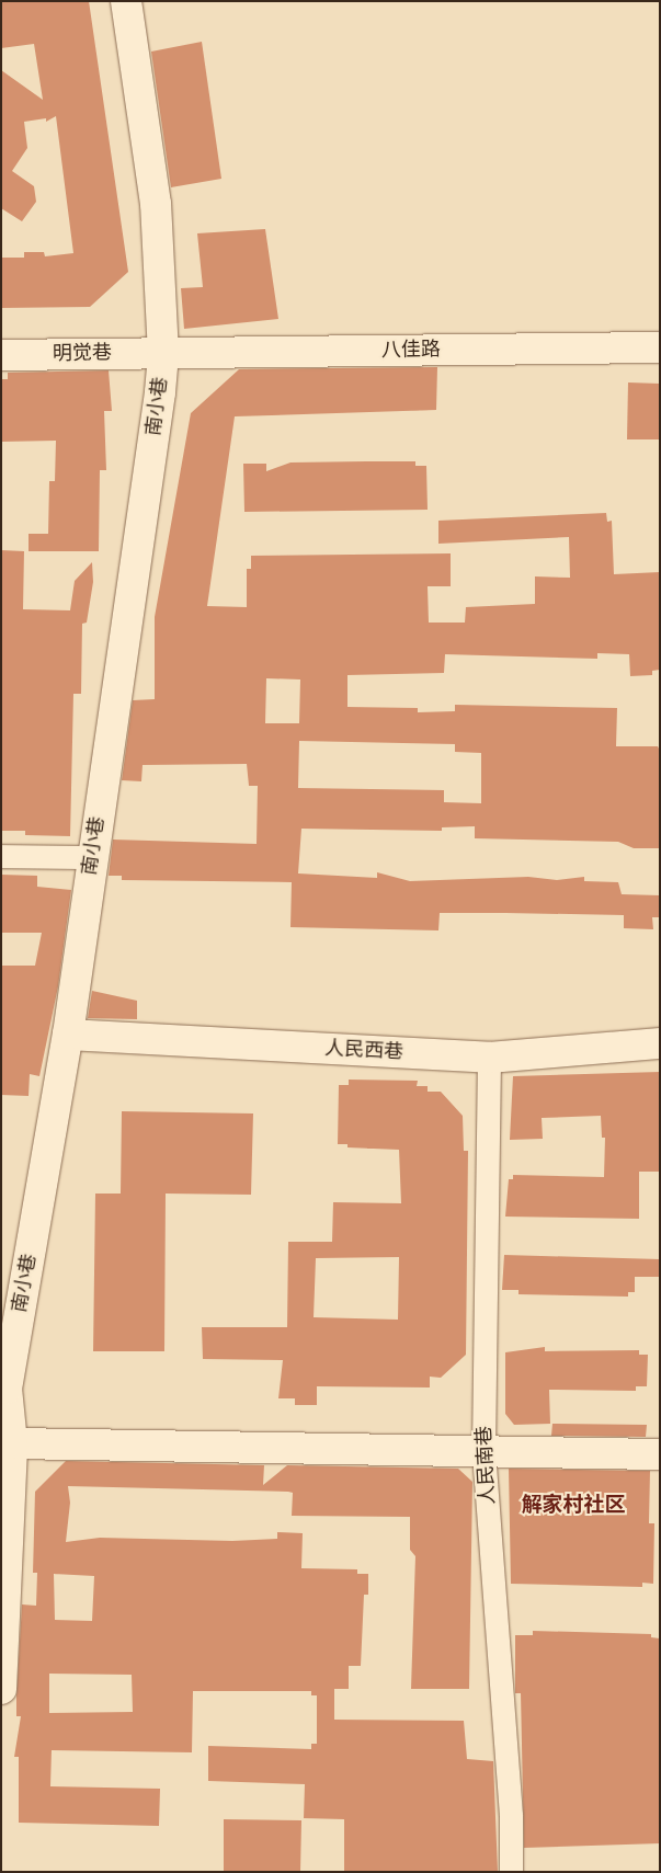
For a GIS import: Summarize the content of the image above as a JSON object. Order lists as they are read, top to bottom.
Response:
{
  "streets": {
    "street": [
      "八佳路",
      "明觉巷",
      "南小巷",
      "人民西巷",
      "人民南巷"
    ]
  },
  "crossings": [
    ["八佳路", "明觉巷"],
    ["八佳路", "南小巷"],
    ["明觉巷", "南小巷"],
    ["南小巷", "人民西巷"],
    ["人民西巷", "人民南巷"]
  ],
  "districts": ["解家村社区"]
}
